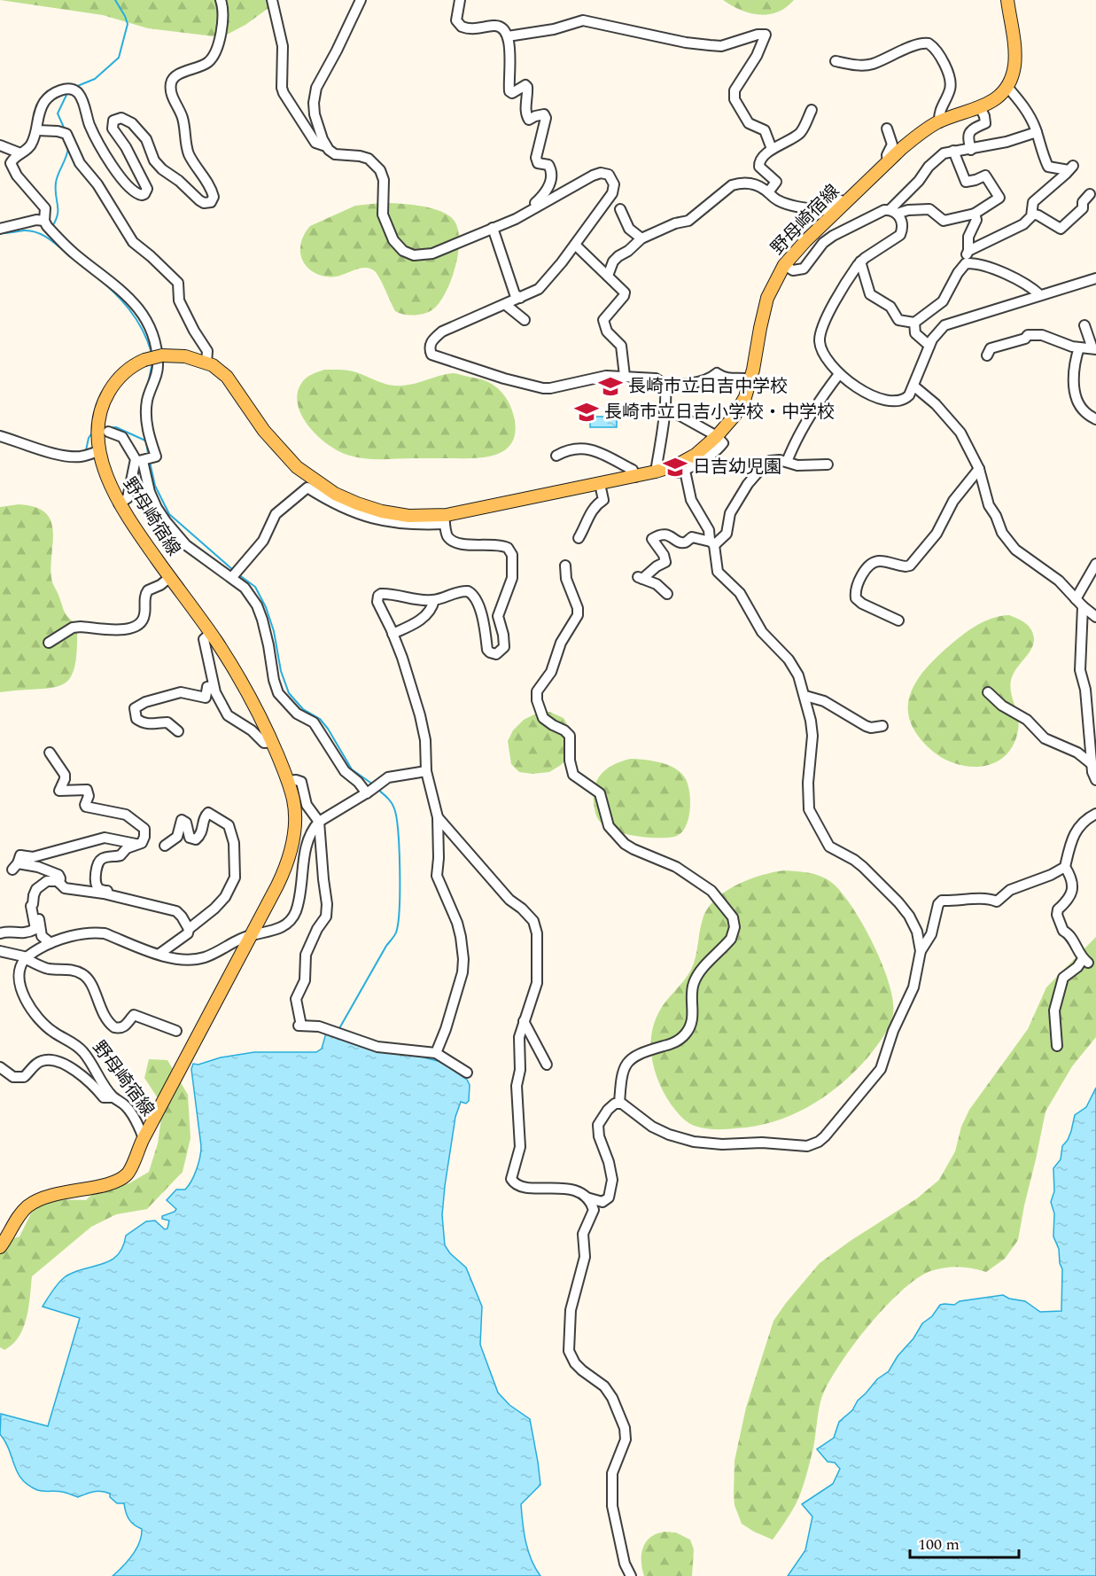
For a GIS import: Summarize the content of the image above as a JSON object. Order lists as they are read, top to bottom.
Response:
{
  "streets": {
    "main road": ["野母崎宿線"]
  },
  "places": {
    "school or university": ["長崎市立日吉中学校", "長崎市立日吉小学校・中学校", "日吉幼児園"]
  },
  "scale_bar": "100 m"
}
